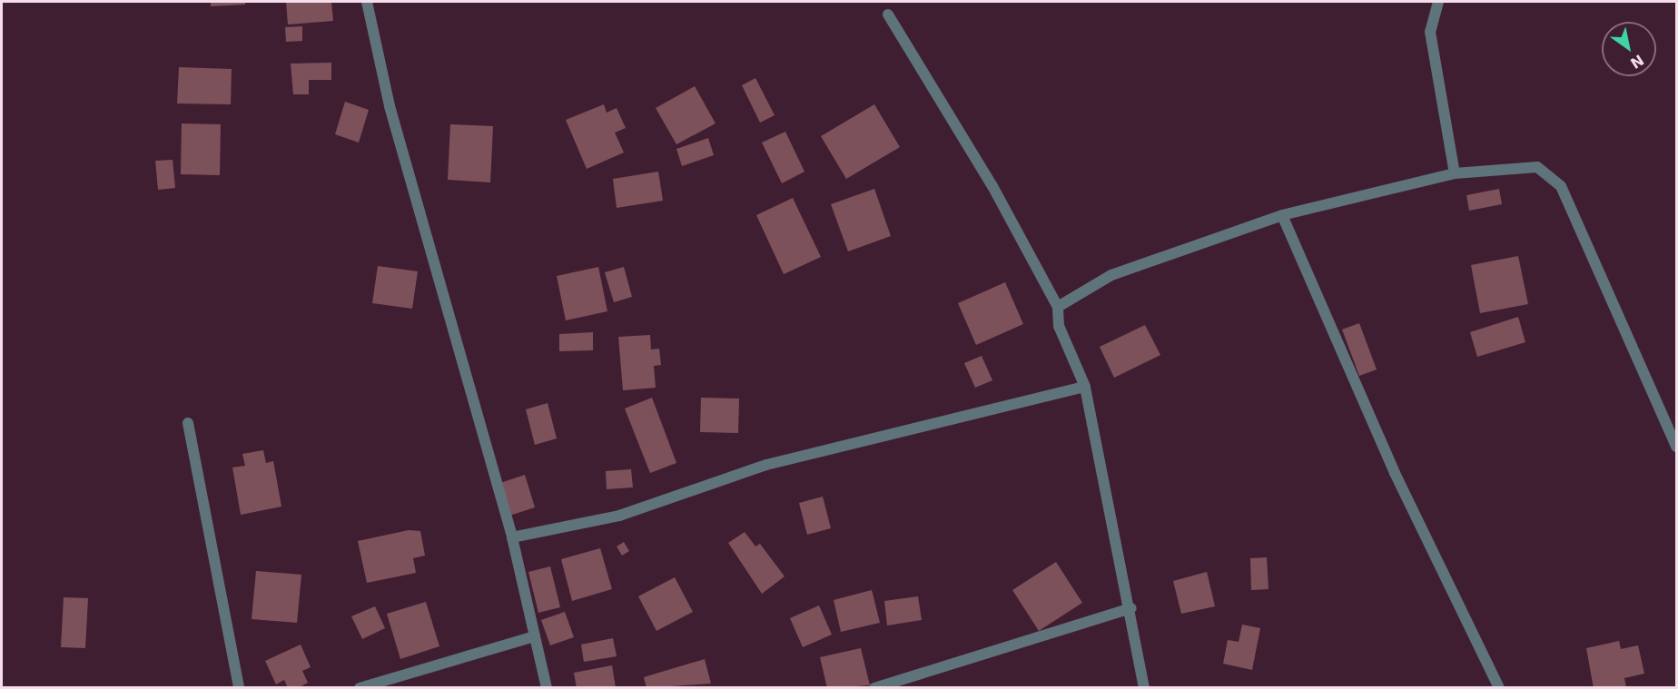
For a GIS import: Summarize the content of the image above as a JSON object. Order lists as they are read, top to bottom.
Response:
{
  "north": "bottom right"
}
